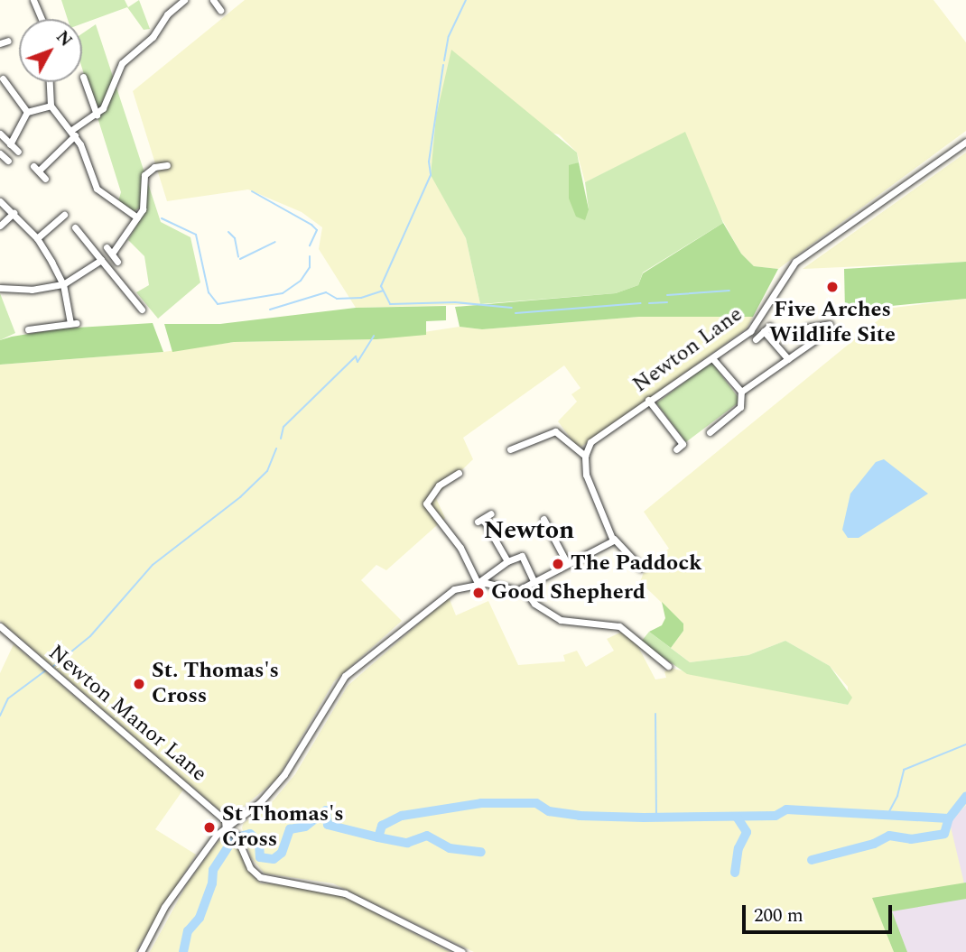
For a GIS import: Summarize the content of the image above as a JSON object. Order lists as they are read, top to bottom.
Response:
{
  "streets": {
    "street": ["Newton Lane", "Newton Manor Lane"]
  },
  "districts": ["Newton"],
  "places": [
    "Five Arches Wildlife Site",
    "The Paddock",
    "Good Shepherd",
    "St. Thomas's Cross",
    "St Thomas's Cross"
  ],
  "scale_bar": "200 m",
  "north": "top right"
}
